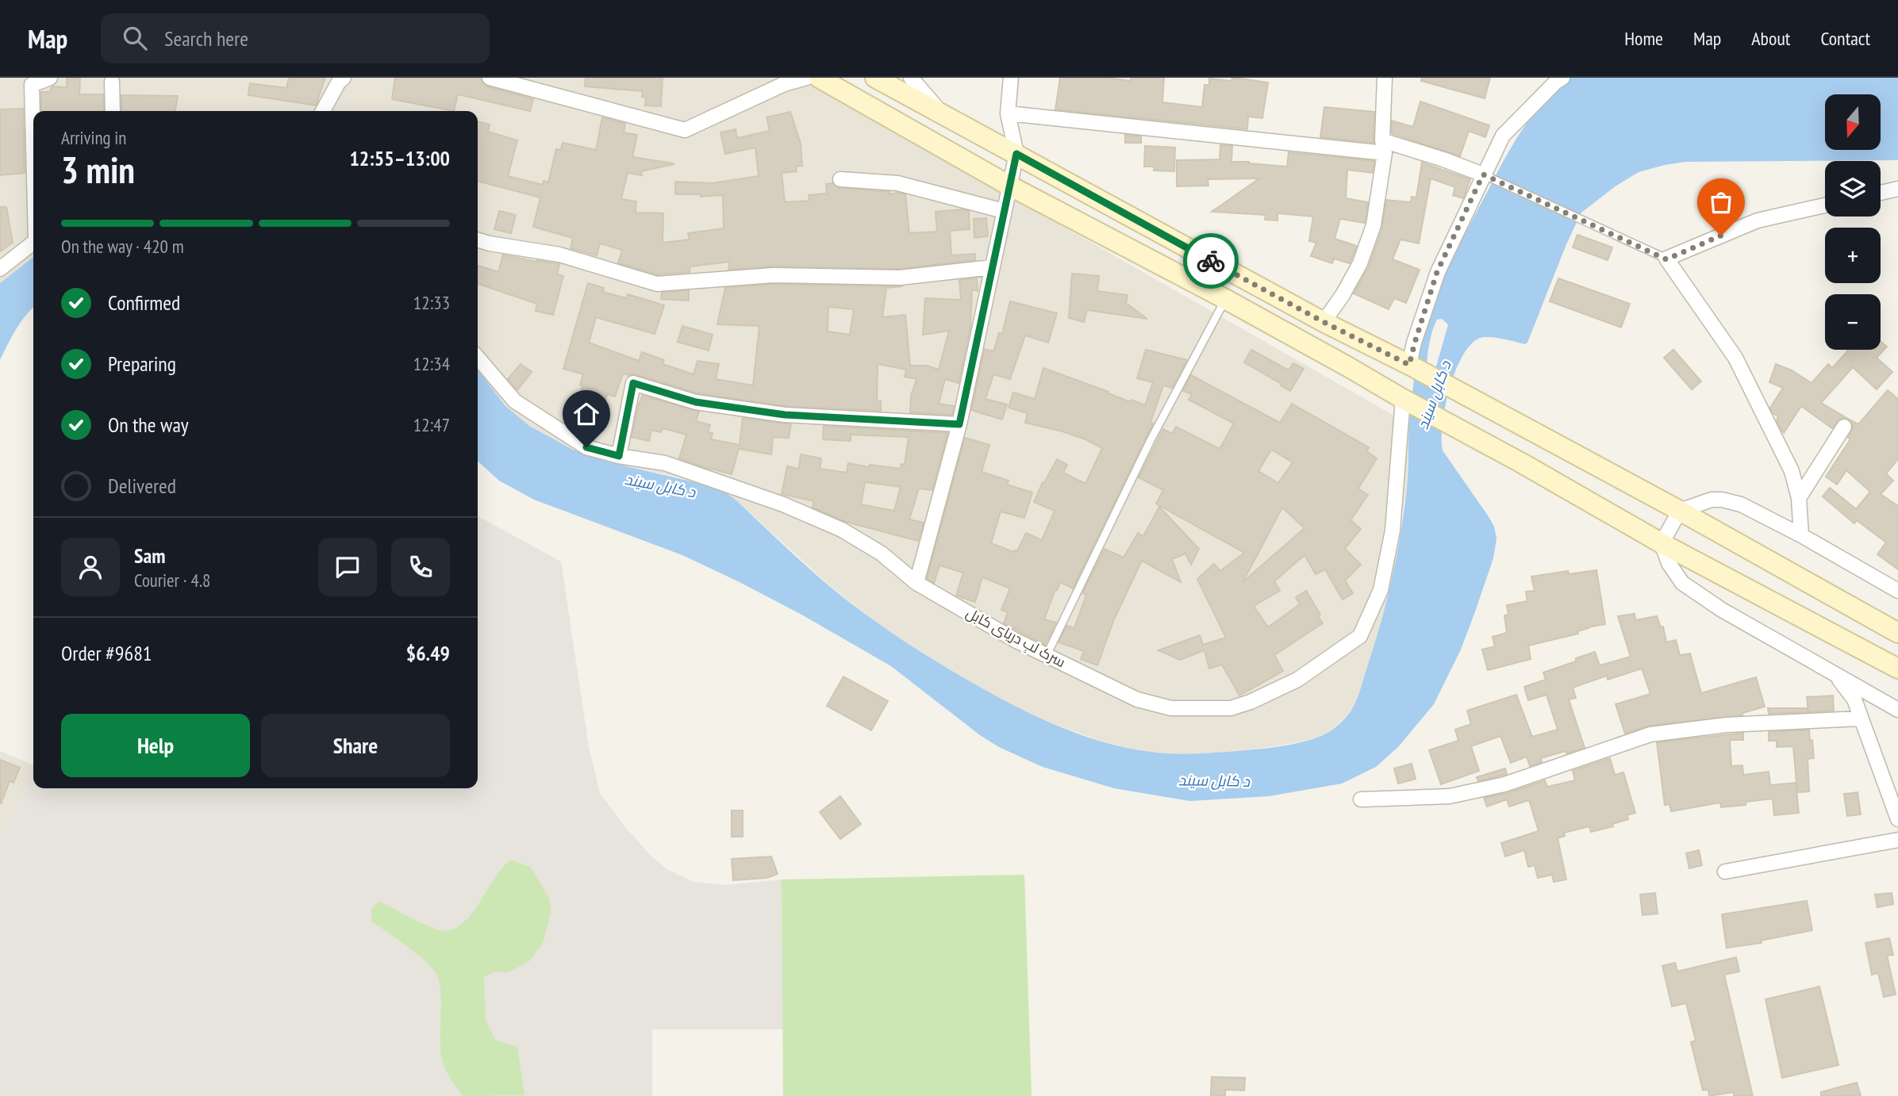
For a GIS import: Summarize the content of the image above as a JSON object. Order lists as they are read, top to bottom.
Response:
{
  "streets": {
    "street": ["سرک لبِ دریای کابل"]
  },
  "water": ["د کابل سيند"],
  "north": "bottom",
  "page": {
    "header": "Map",
    "search": "Search here",
    "nav": [
      "Home",
      "Map",
      "About",
      "Contact"
    ],
    "map_buttons": ["+", "−"],
    "heading": ["3 min", "Arriving in", "12:55–13:00"],
    "panel": [
      "Sam",
      "Courier · 4.8",
      "Order #9681",
      "$6.49"
    ],
    "bar": "On the way · 420 m",
    "list": [
      ["Confirmed", "12:33"],
      ["Preparing", "12:34"],
      ["On the way", "12:47"],
      "Delivered"
    ],
    "buttons": ["Help", "Share"]
  }
}
